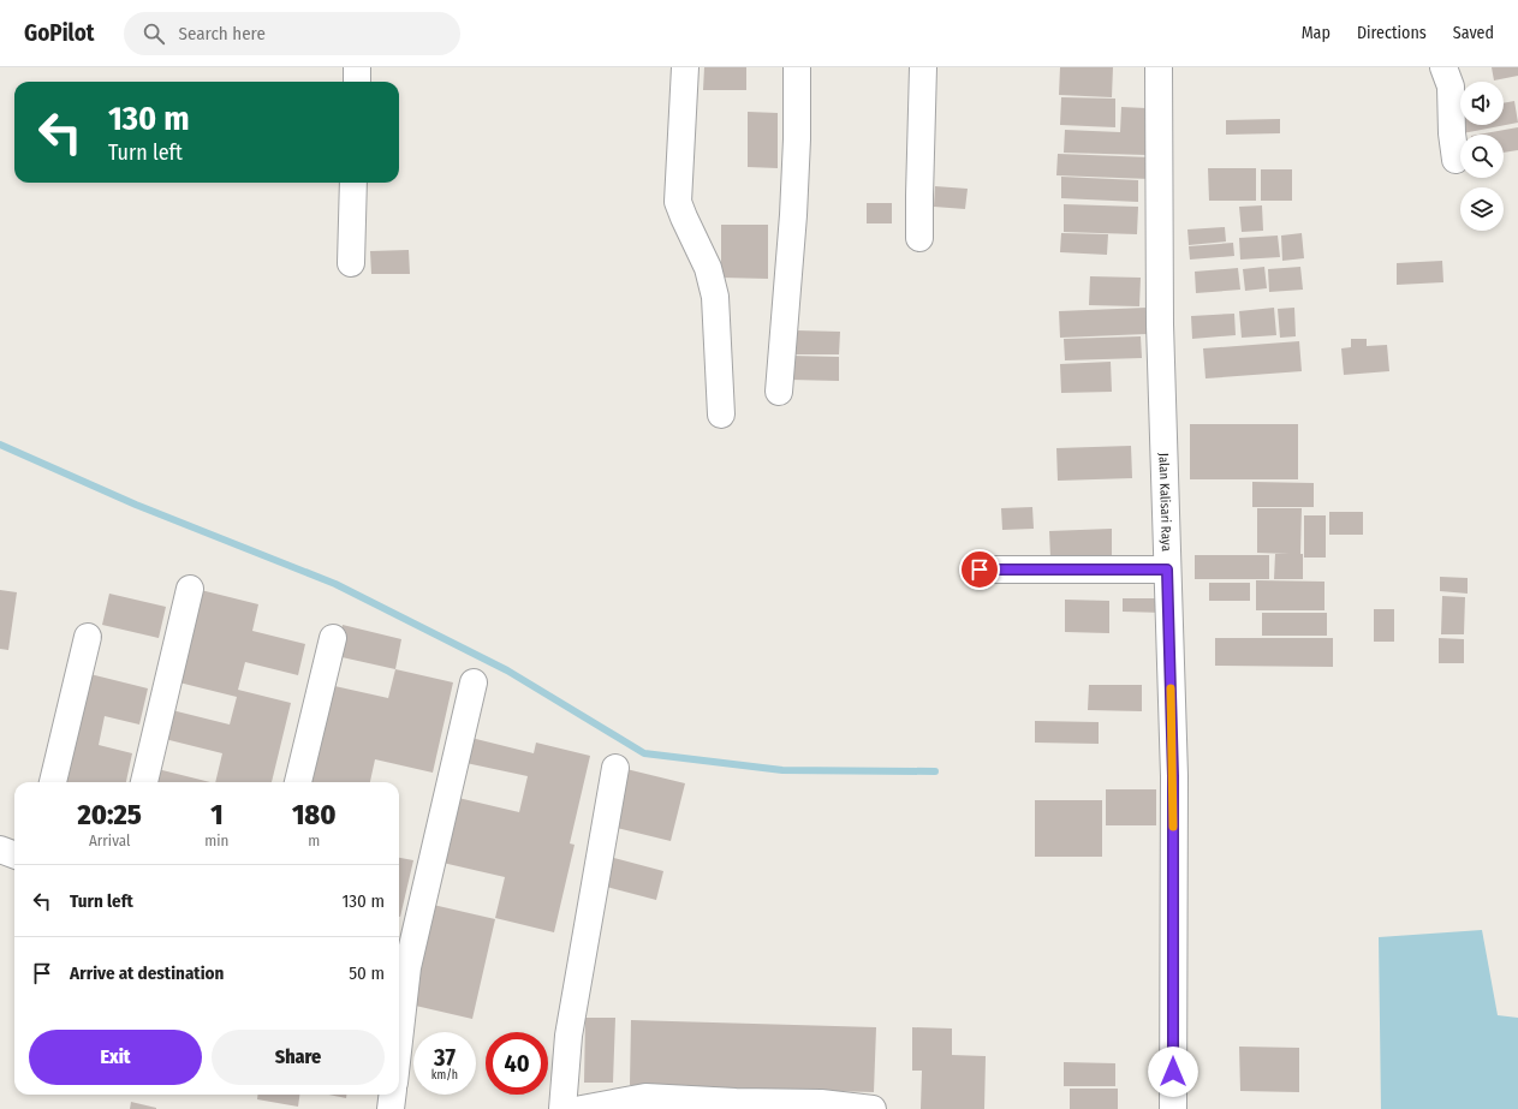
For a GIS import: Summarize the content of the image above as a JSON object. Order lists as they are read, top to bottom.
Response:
{
  "streets": {
    "street": ["Jalan Kalisari Raya"]
  },
  "page": {
    "header": "GoPilot",
    "search": "Search here",
    "nav": ["Map", "Directions", "Saved"],
    "turn": ["130 m", "Turn left"],
    "eta": [
      "20:25",
      "Arrival",
      "1",
      "min",
      "180",
      "m"
    ],
    "list": [
      {
        "name": "Turn left",
        "value": "130 m"
      },
      {
        "name": "Arrive at destination",
        "value": "50 m"
      }
    ],
    "buttons": ["Exit", "Share"],
    "speed": "37 km/h",
    "limit": "40"
  }
}
